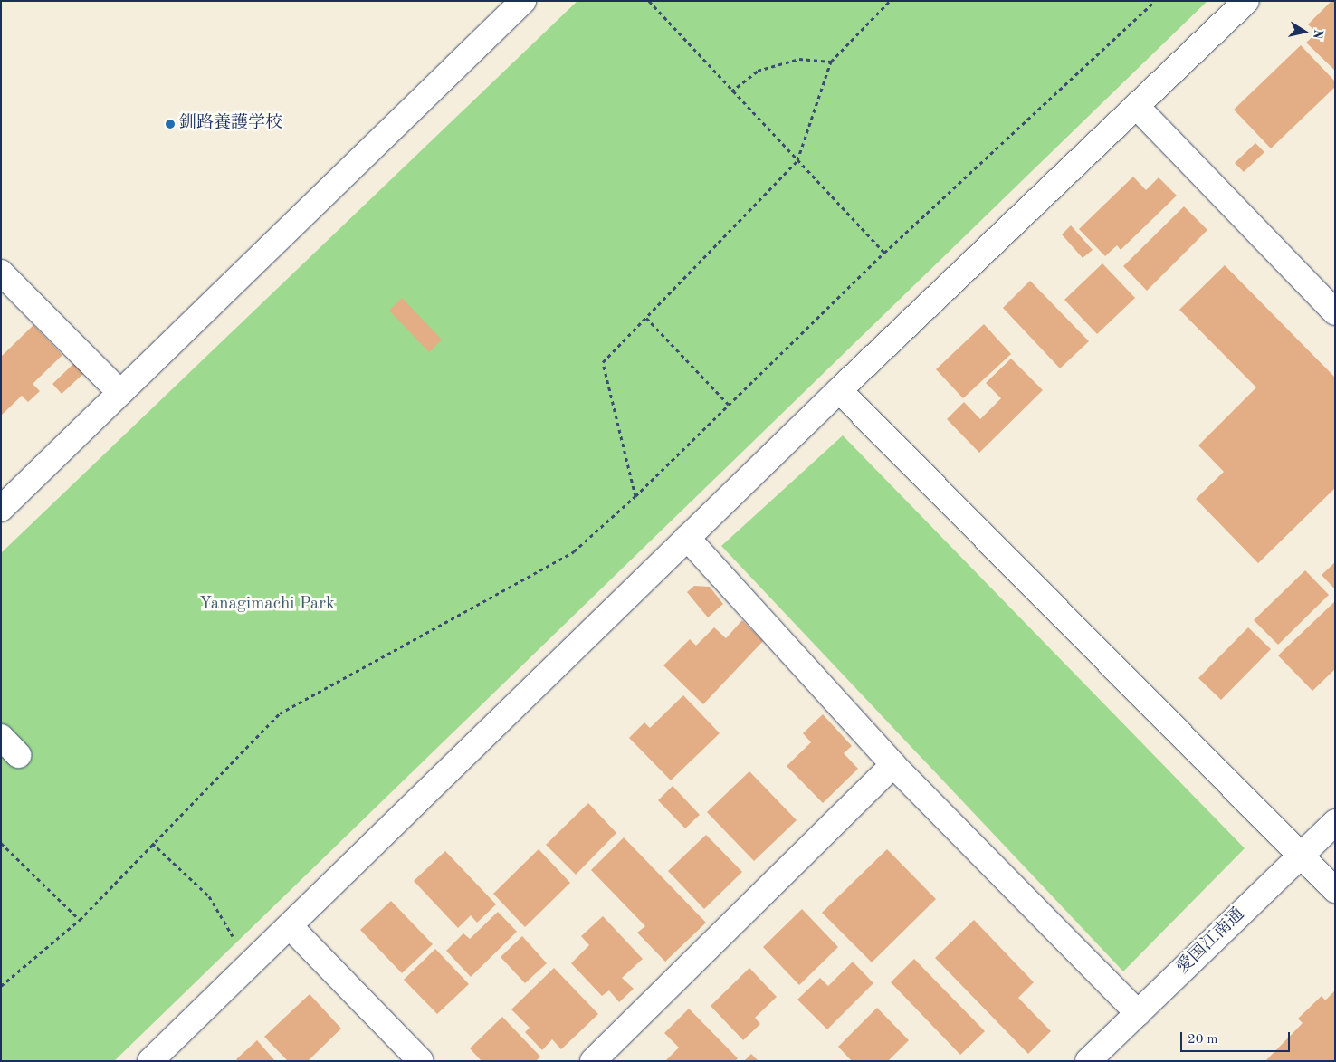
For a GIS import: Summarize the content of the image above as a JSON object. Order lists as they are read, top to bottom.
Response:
{
  "streets": {
    "street": ["愛国江南通"]
  },
  "parks": ["Yanagimachi Park"],
  "places": ["釧路養護学校"],
  "scale_bar": "20 m",
  "north": "right"
}
